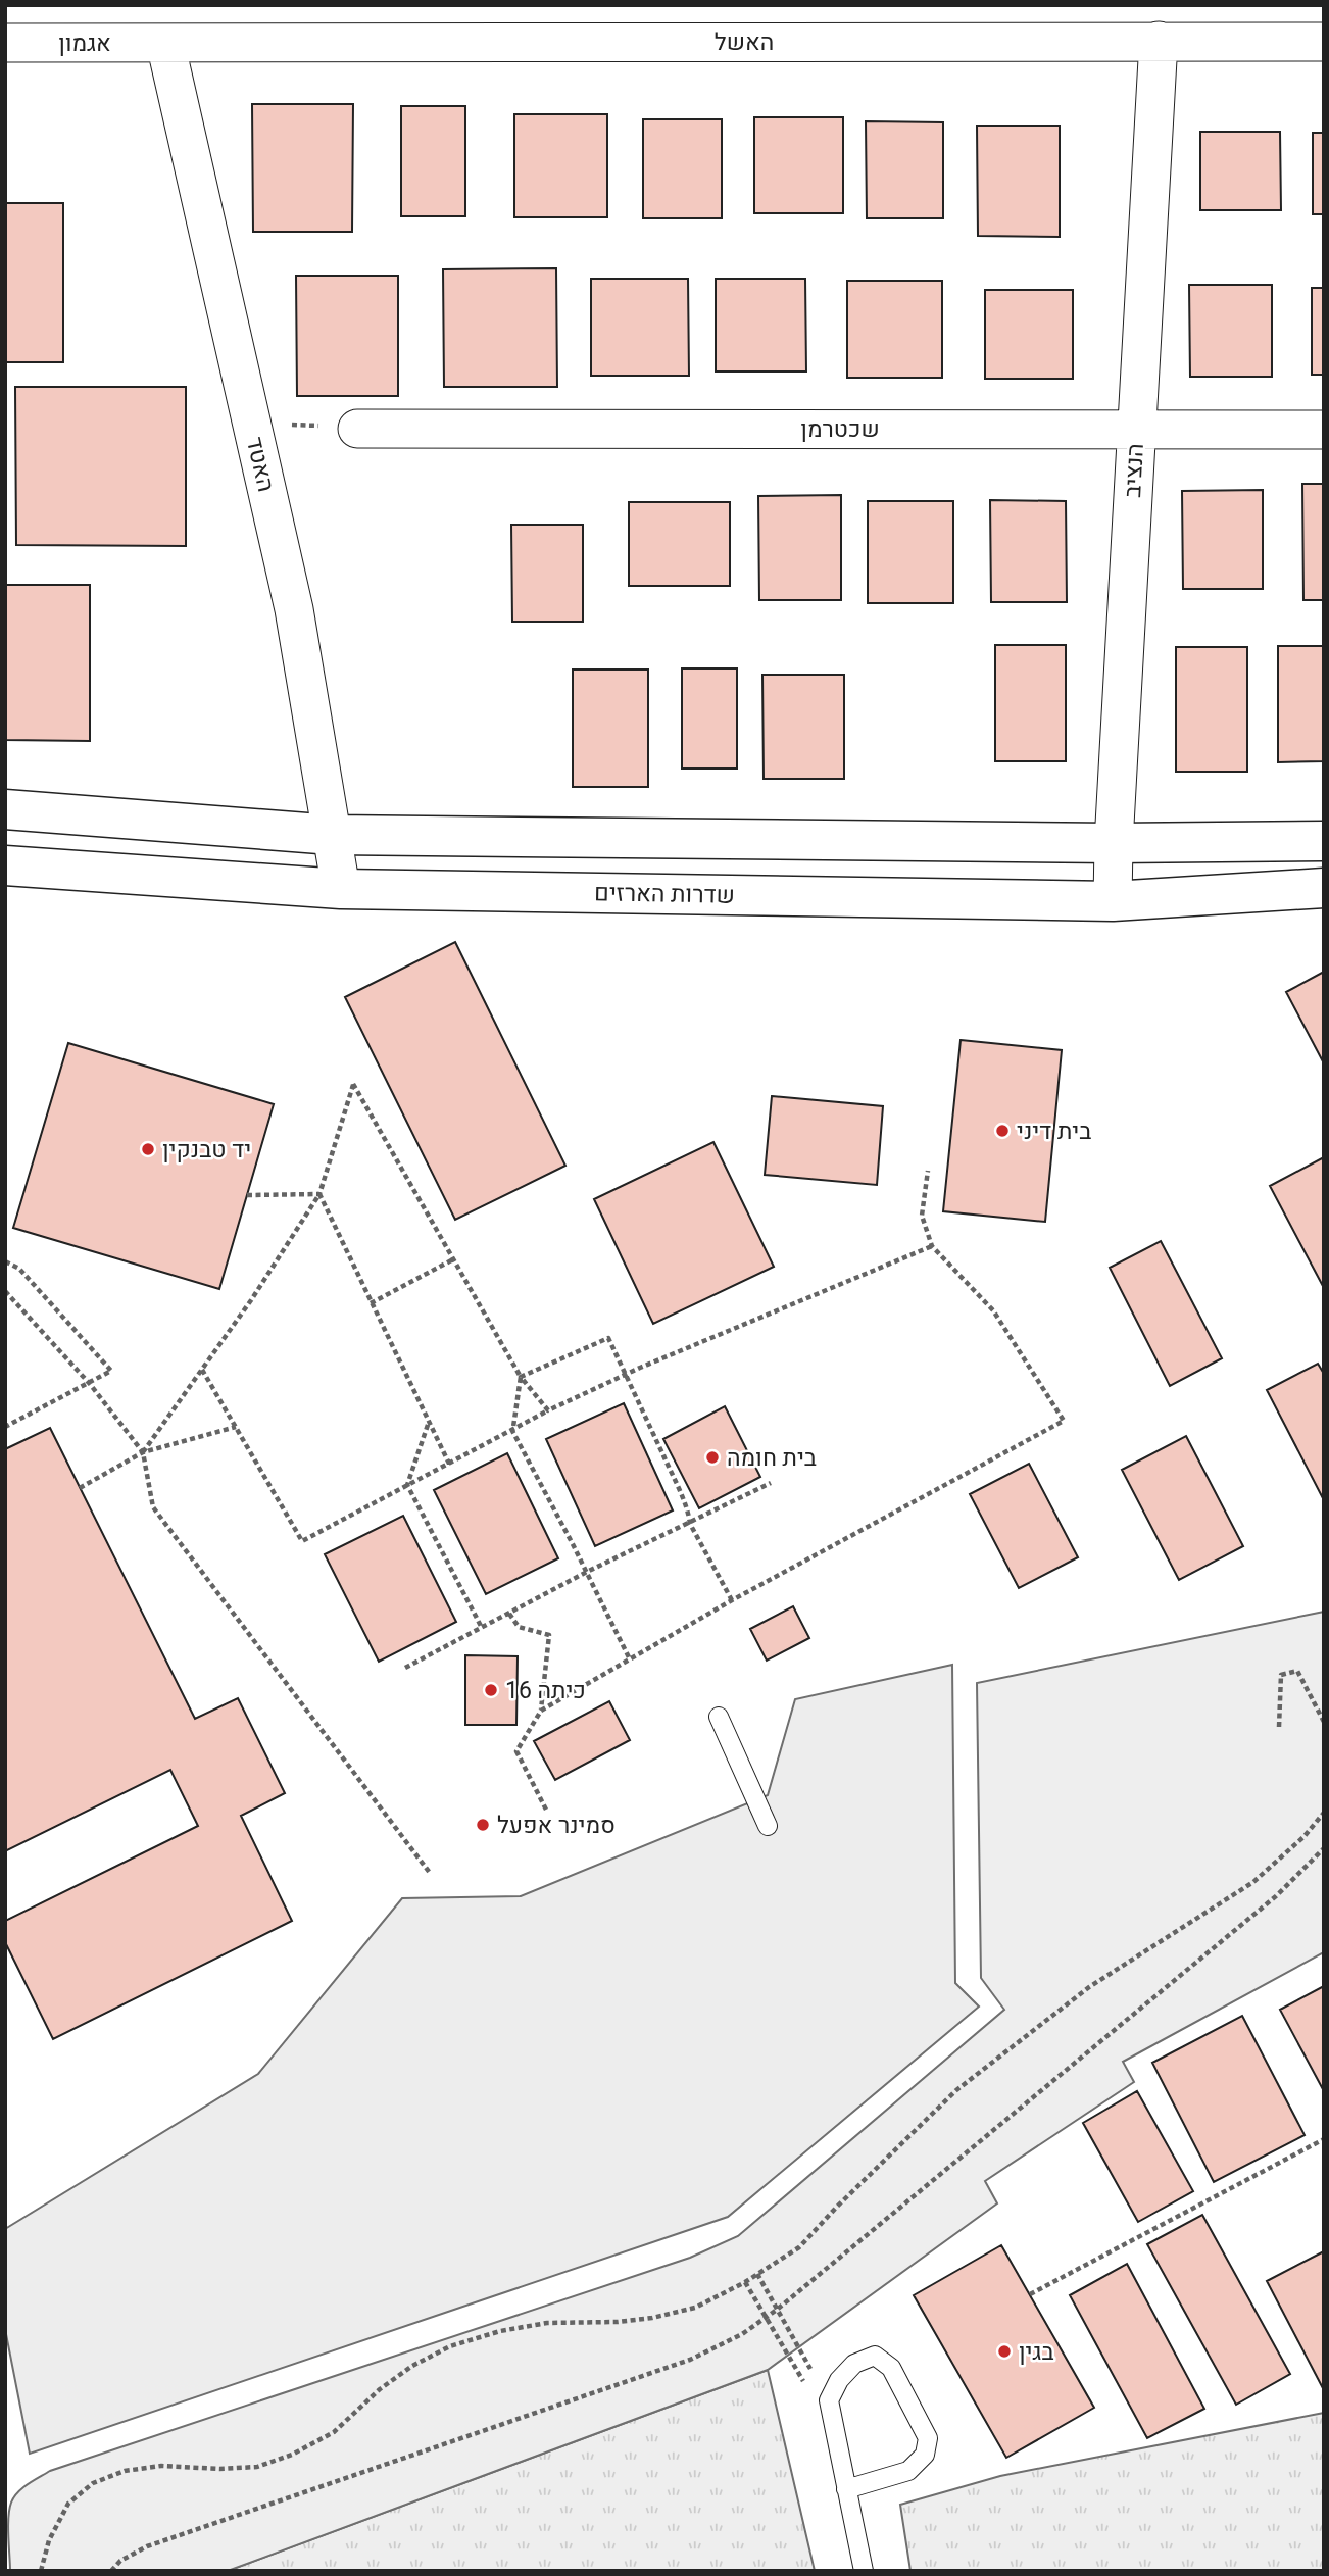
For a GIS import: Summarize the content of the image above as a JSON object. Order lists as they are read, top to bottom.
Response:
{
  "streets": {
    "street": [
      "האשל",
      "אגמון",
      "שכטרמן",
      "האטד",
      "הנציב",
      "שדרות הארזים"
    ]
  },
  "crossings": [
    ["האשל", "אגמון"],
    ["האשל", "האטד"],
    ["האשל", "הנציב"],
    ["אגמון", "האטד"],
    ["שכטרמן", "הנציב"],
    ["האטד", "שדרות הארזים"],
    ["הנציב", "שדרות הארזים"]
  ],
  "places": [
    "בית דיני",
    "יד טבנקין",
    "בית חומה",
    "כיתה 16",
    "סמינר אפעל",
    "בגין"
  ]
}
